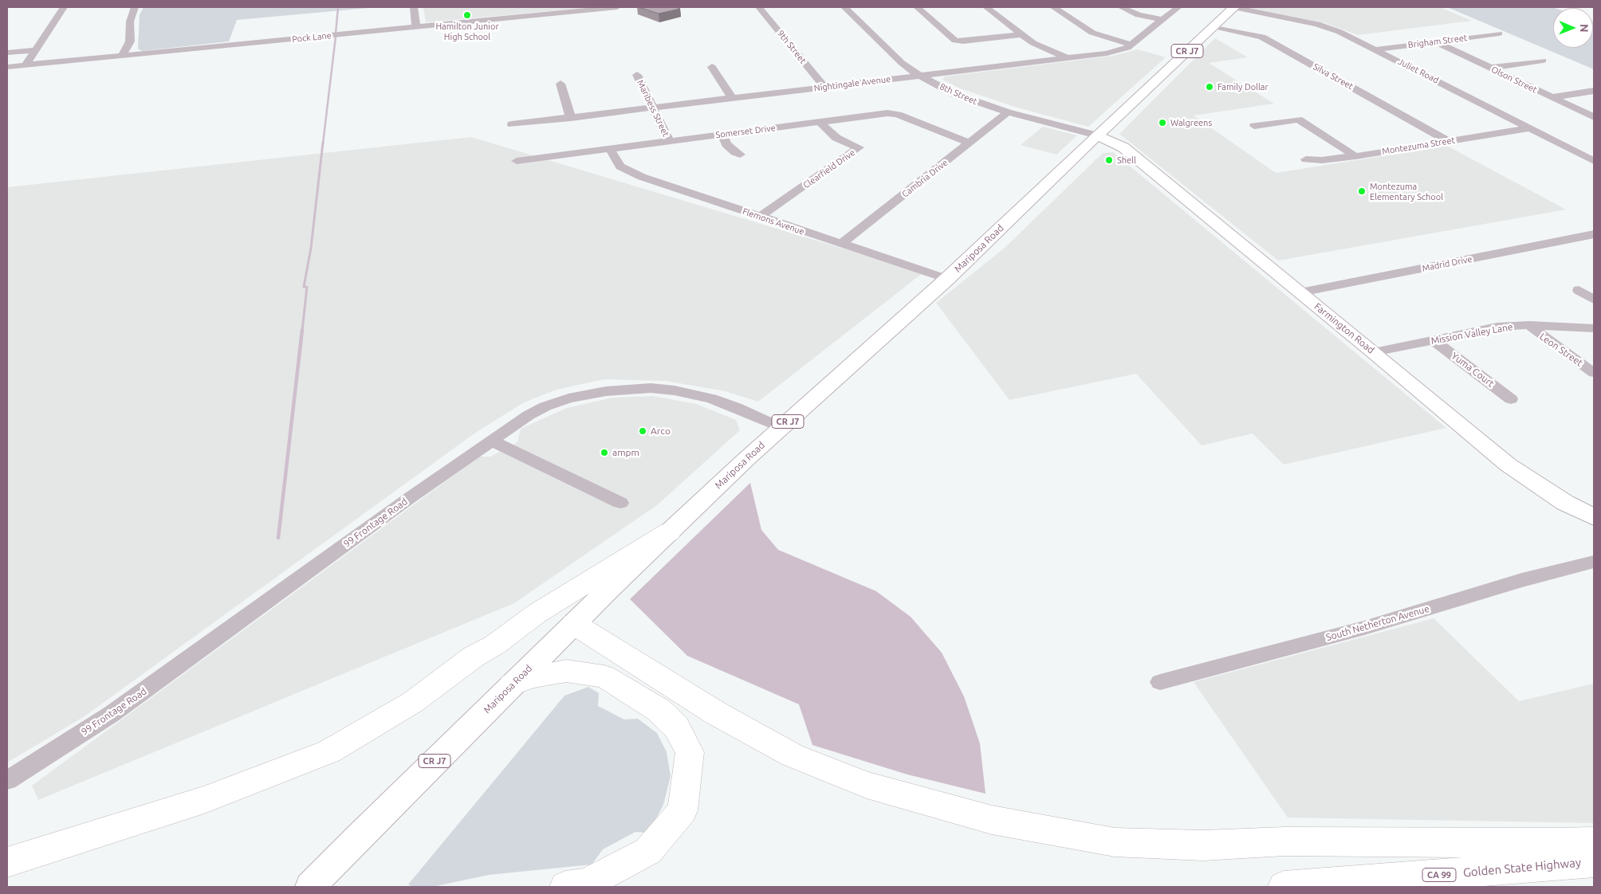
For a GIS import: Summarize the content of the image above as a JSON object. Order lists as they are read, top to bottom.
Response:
{
  "streets": {
    "highway": ["Golden State Highway", "CA 99"],
    "main road": ["CR J7", "Mariposa Road", "Farmington Road"],
    "street": [
      "Pock Lane",
      "Brigham Street",
      "9th Street",
      "Juliet Road",
      "Silva Street",
      "Olson Street",
      "Nightingale Avenue",
      "8th Street",
      "Maribess Street",
      "Somerset Drive",
      "Montezuma Street",
      "Clearfield Drive",
      "Cambria Drive",
      "Flemons Avenue",
      "Madrid Drive",
      "Mission Valley Lane",
      "Leon Street",
      "Yuma Court",
      "99 Frontage Road",
      "South Netherton Avenue"
    ]
  },
  "crossings": [
    ["Brigham Street", "Juliet Road"],
    ["Brigham Street", "Olson Street"],
    ["9th Street", "Nightingale Avenue"],
    ["Juliet Road", "Montezuma Street"],
    ["Juliet Road", "Mariposa Road"],
    ["Silva Street", "Montezuma Street"],
    ["Silva Street", "Mariposa Road"],
    ["Nightingale Avenue", "8th Street"],
    ["Nightingale Avenue", "Maribess Street"],
    ["8th Street", "Cambria Drive"],
    ["8th Street", "Mariposa Road"],
    ["8th Street", "Farmington Road"],
    ["Maribess Street", "Somerset Drive"],
    ["Somerset Drive", "Clearfield Drive"],
    ["Somerset Drive", "Cambria Drive"],
    ["Somerset Drive", "Flemons Avenue"],
    ["Clearfield Drive", "Flemons Avenue"],
    ["Cambria Drive", "Flemons Avenue"],
    ["Flemons Avenue", "Mariposa Road"],
    ["Mariposa Road", "Farmington Road"],
    ["Mariposa Road", "99 Frontage Road"],
    ["Madrid Drive", "Farmington Road"],
    ["Farmington Road", "Mission Valley Lane"],
    ["Mission Valley Lane", "Leon Street"],
    ["Mission Valley Lane", "Yuma Court"]
  ],
  "places": [
    "Hamilton Junior High School",
    "Family Dollar",
    "Walgreens",
    "Shell",
    "Montezuma Elementary School",
    "Arco",
    "ampm"
  ],
  "north": "right"
}
